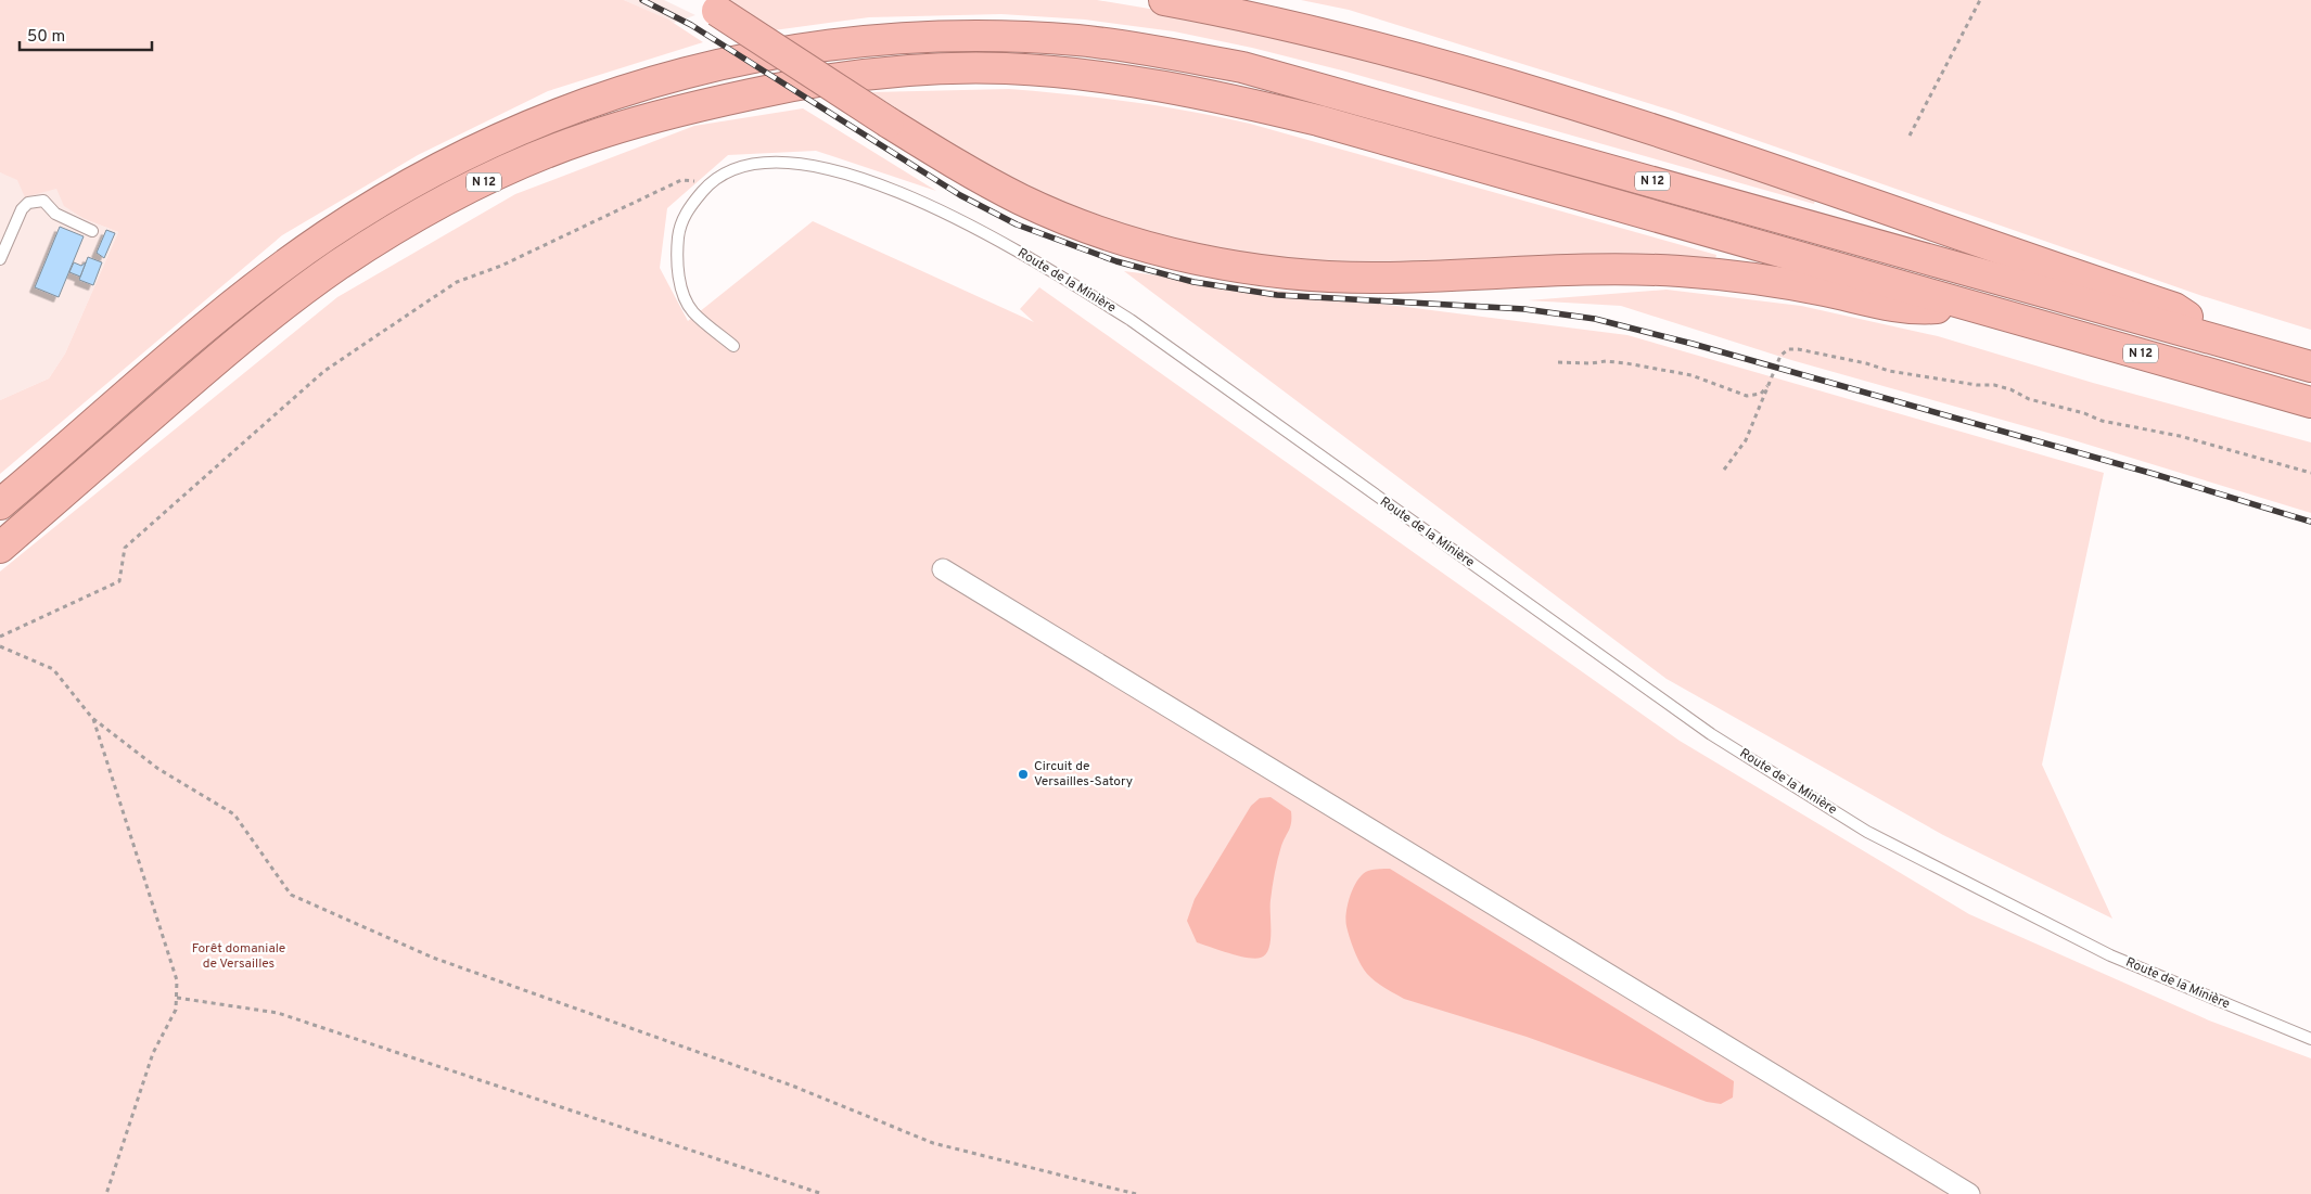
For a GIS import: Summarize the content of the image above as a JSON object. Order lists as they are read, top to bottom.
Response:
{
  "streets": {
    "highway": ["N 12"],
    "lane": ["Route de la Minière"]
  },
  "parks": ["Forêt domaniale de Versailles"],
  "places": ["Circuit de Versailles-Satory"],
  "scale_bar": "50 m"
}
